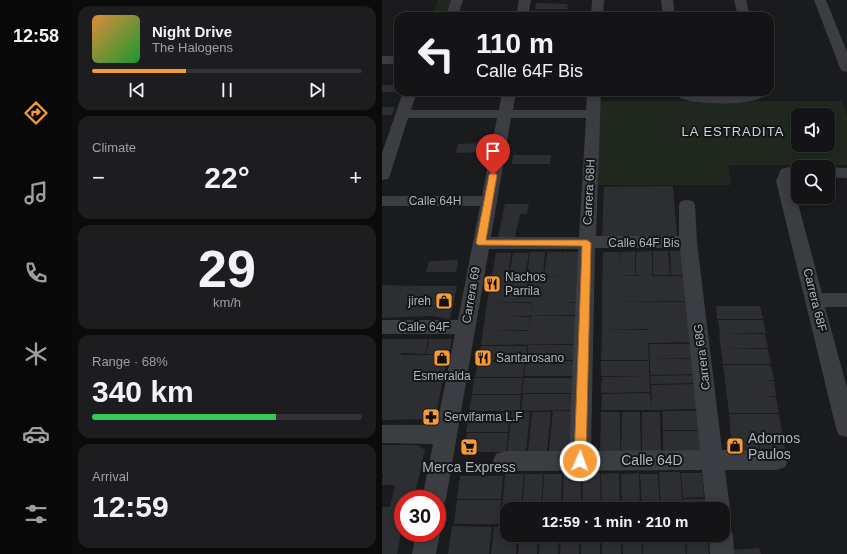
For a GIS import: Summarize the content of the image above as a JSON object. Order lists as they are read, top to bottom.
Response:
{
  "streets": {
    "street": [
      "Carrera 68H",
      "Calle 64H",
      "Calle 64F Bis",
      "Carrera 69",
      "Carrera 68F",
      "Calle 64F",
      "Carrera 68G",
      "Calle 64D"
    ]
  },
  "crossings": [
    ["Carrera 68H", "Calle 64F Bis"],
    ["Carrera 68H", "Calle 64D"],
    ["Calle 64H", "Carrera 69"],
    ["Calle 64F Bis", "Carrera 69"],
    ["Calle 64F Bis", "Carrera 68G"],
    ["Carrera 69", "Calle 64F"],
    ["Carrera 68G", "Calle 64D"]
  ],
  "districts": ["LA ESTRADITA"],
  "places": {
    "restaurant": ["Nachos Parrila", "Santarosano"],
    "shop": ["jireh", "Esmeralda", "Adornos Paulos"],
    "pharmacy": ["Servifarma L.F"],
    "supermarket": ["Merca Express"]
  },
  "page": {
    "tabs": "12:58",
    "turn": ["110 m", "Calle 64F Bis"],
    "song": ["Night Drive", "The Halogens"],
    "tile": [
      "Climate",
      ["29", "km/h"],
      ["Range · 68%", "340 km"],
      ["Arrival", "12:59"]
    ],
    "heat": ["−", "22°", "+"],
    "limit": "30",
    "trip": "12:59 · 1 min · 210 m"
  }
}
